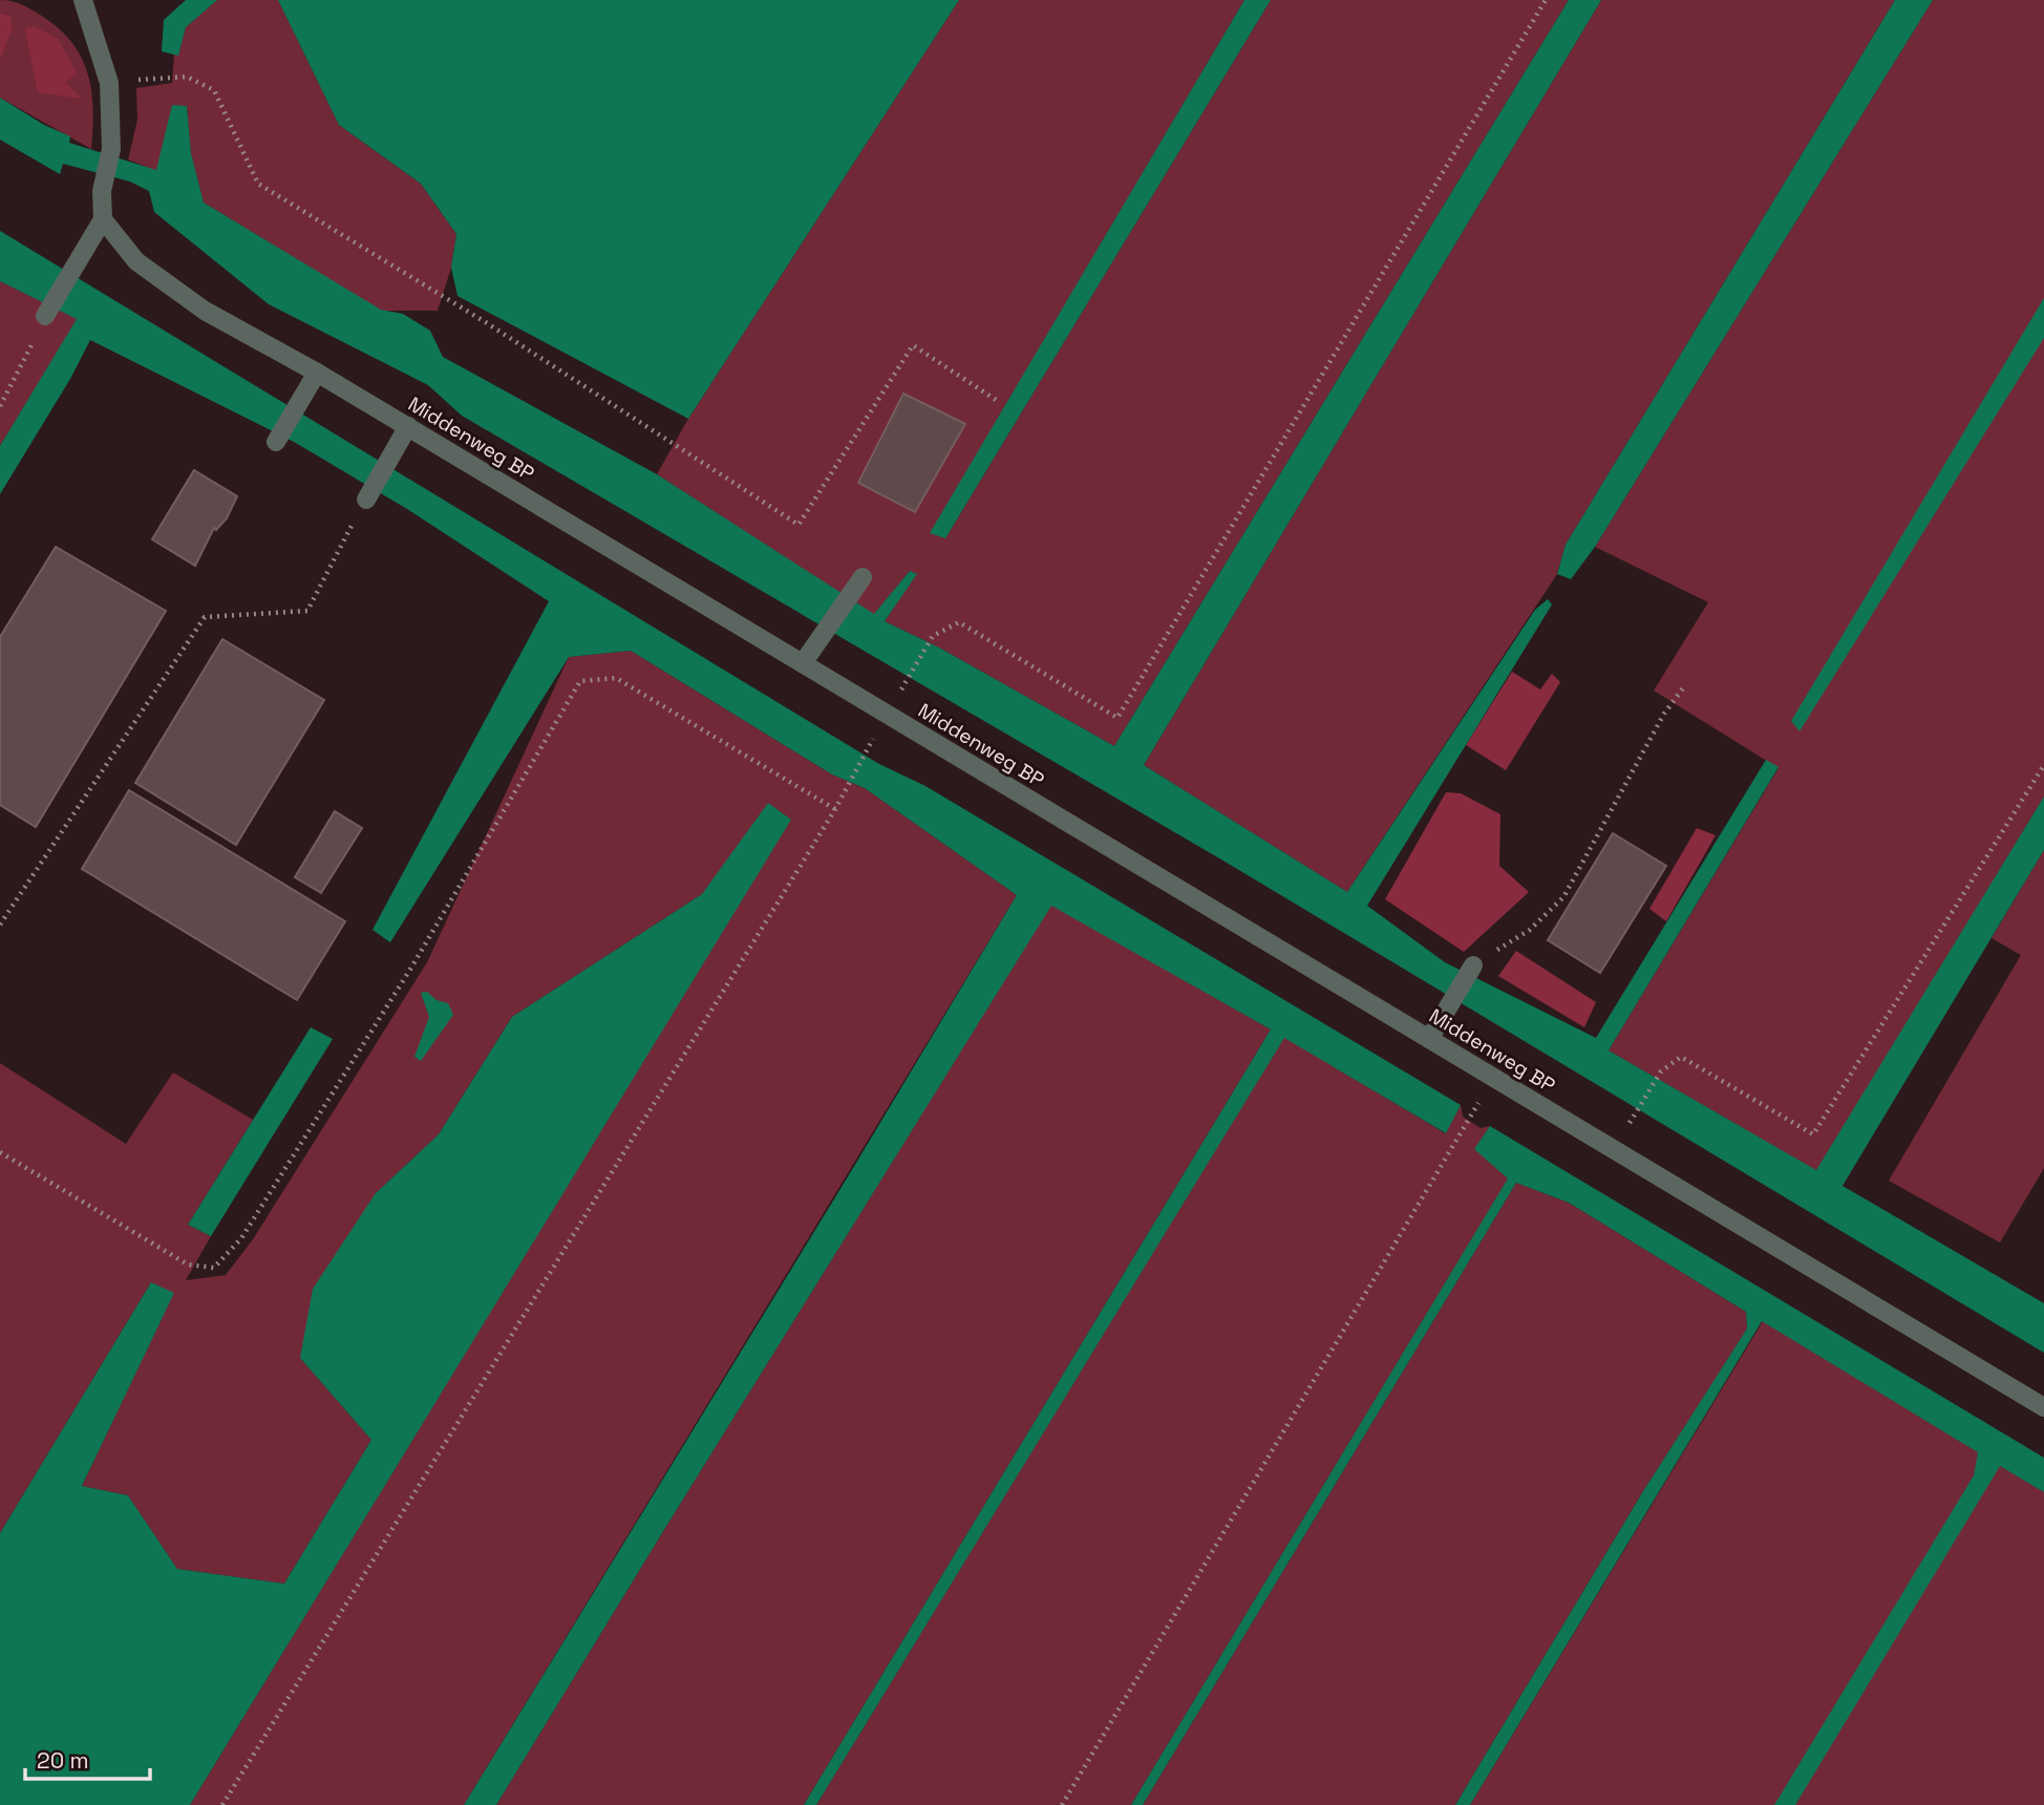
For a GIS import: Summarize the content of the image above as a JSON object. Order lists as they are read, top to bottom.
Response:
{
  "streets": {
    "street": ["Middenweg BP"]
  },
  "scale_bar": "20 m"
}
